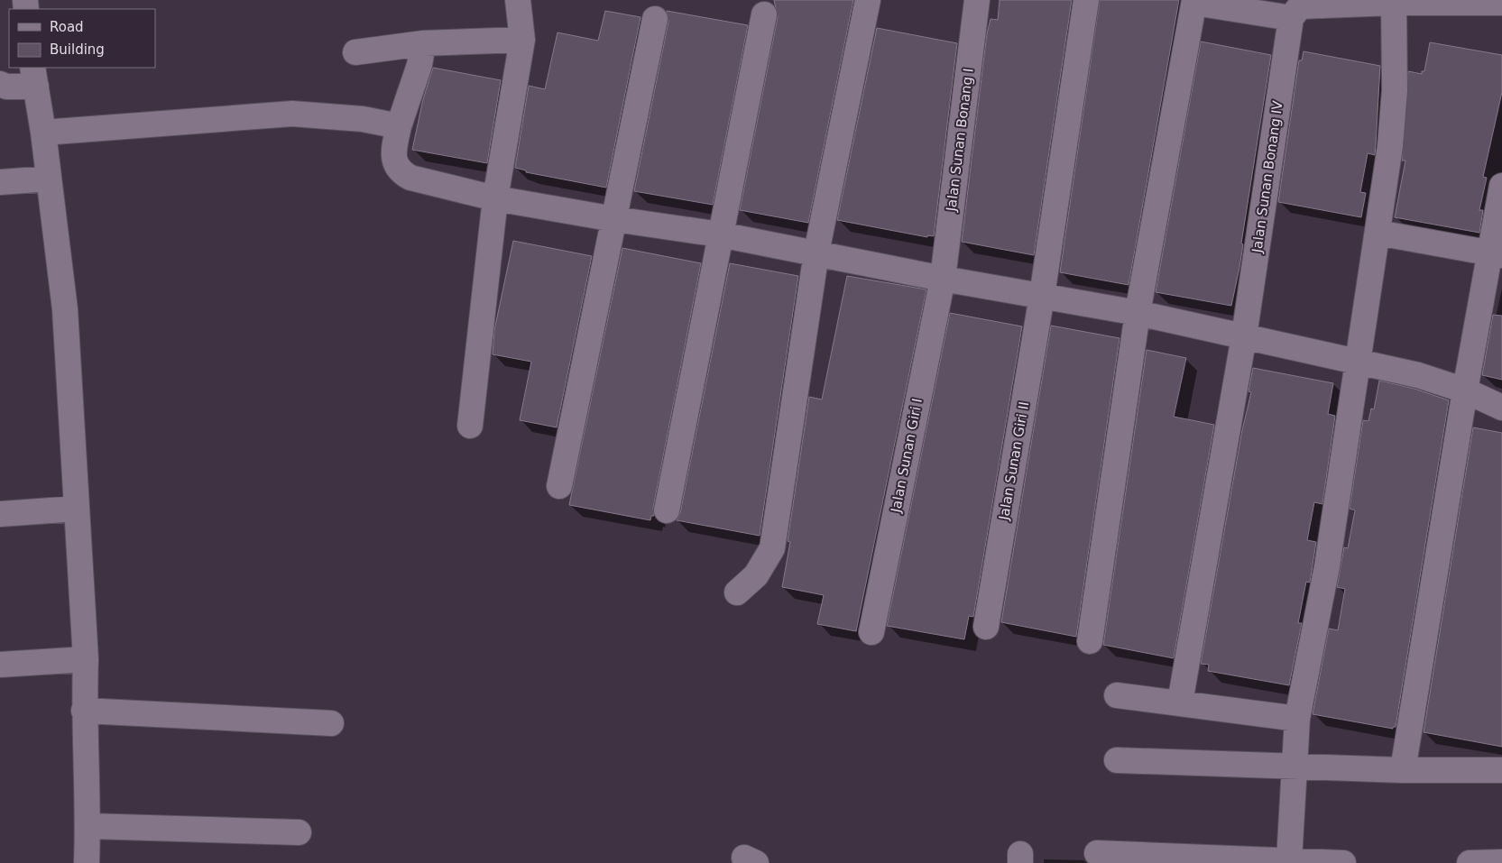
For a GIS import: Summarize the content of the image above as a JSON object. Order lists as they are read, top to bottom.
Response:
{
  "streets": {
    "street": [
      "Jalan Sunan Bonang I",
      "Jalan Sunan Bonang IV",
      "Jalan Sunan Giri I",
      "Jalan Sunan Giri II"
    ]
  },
  "crossings": [
    ["Jalan Sunan Bonang I", "Jalan Sunan Giri I"]
  ],
  "legend": ["Road", "Building"]
}
